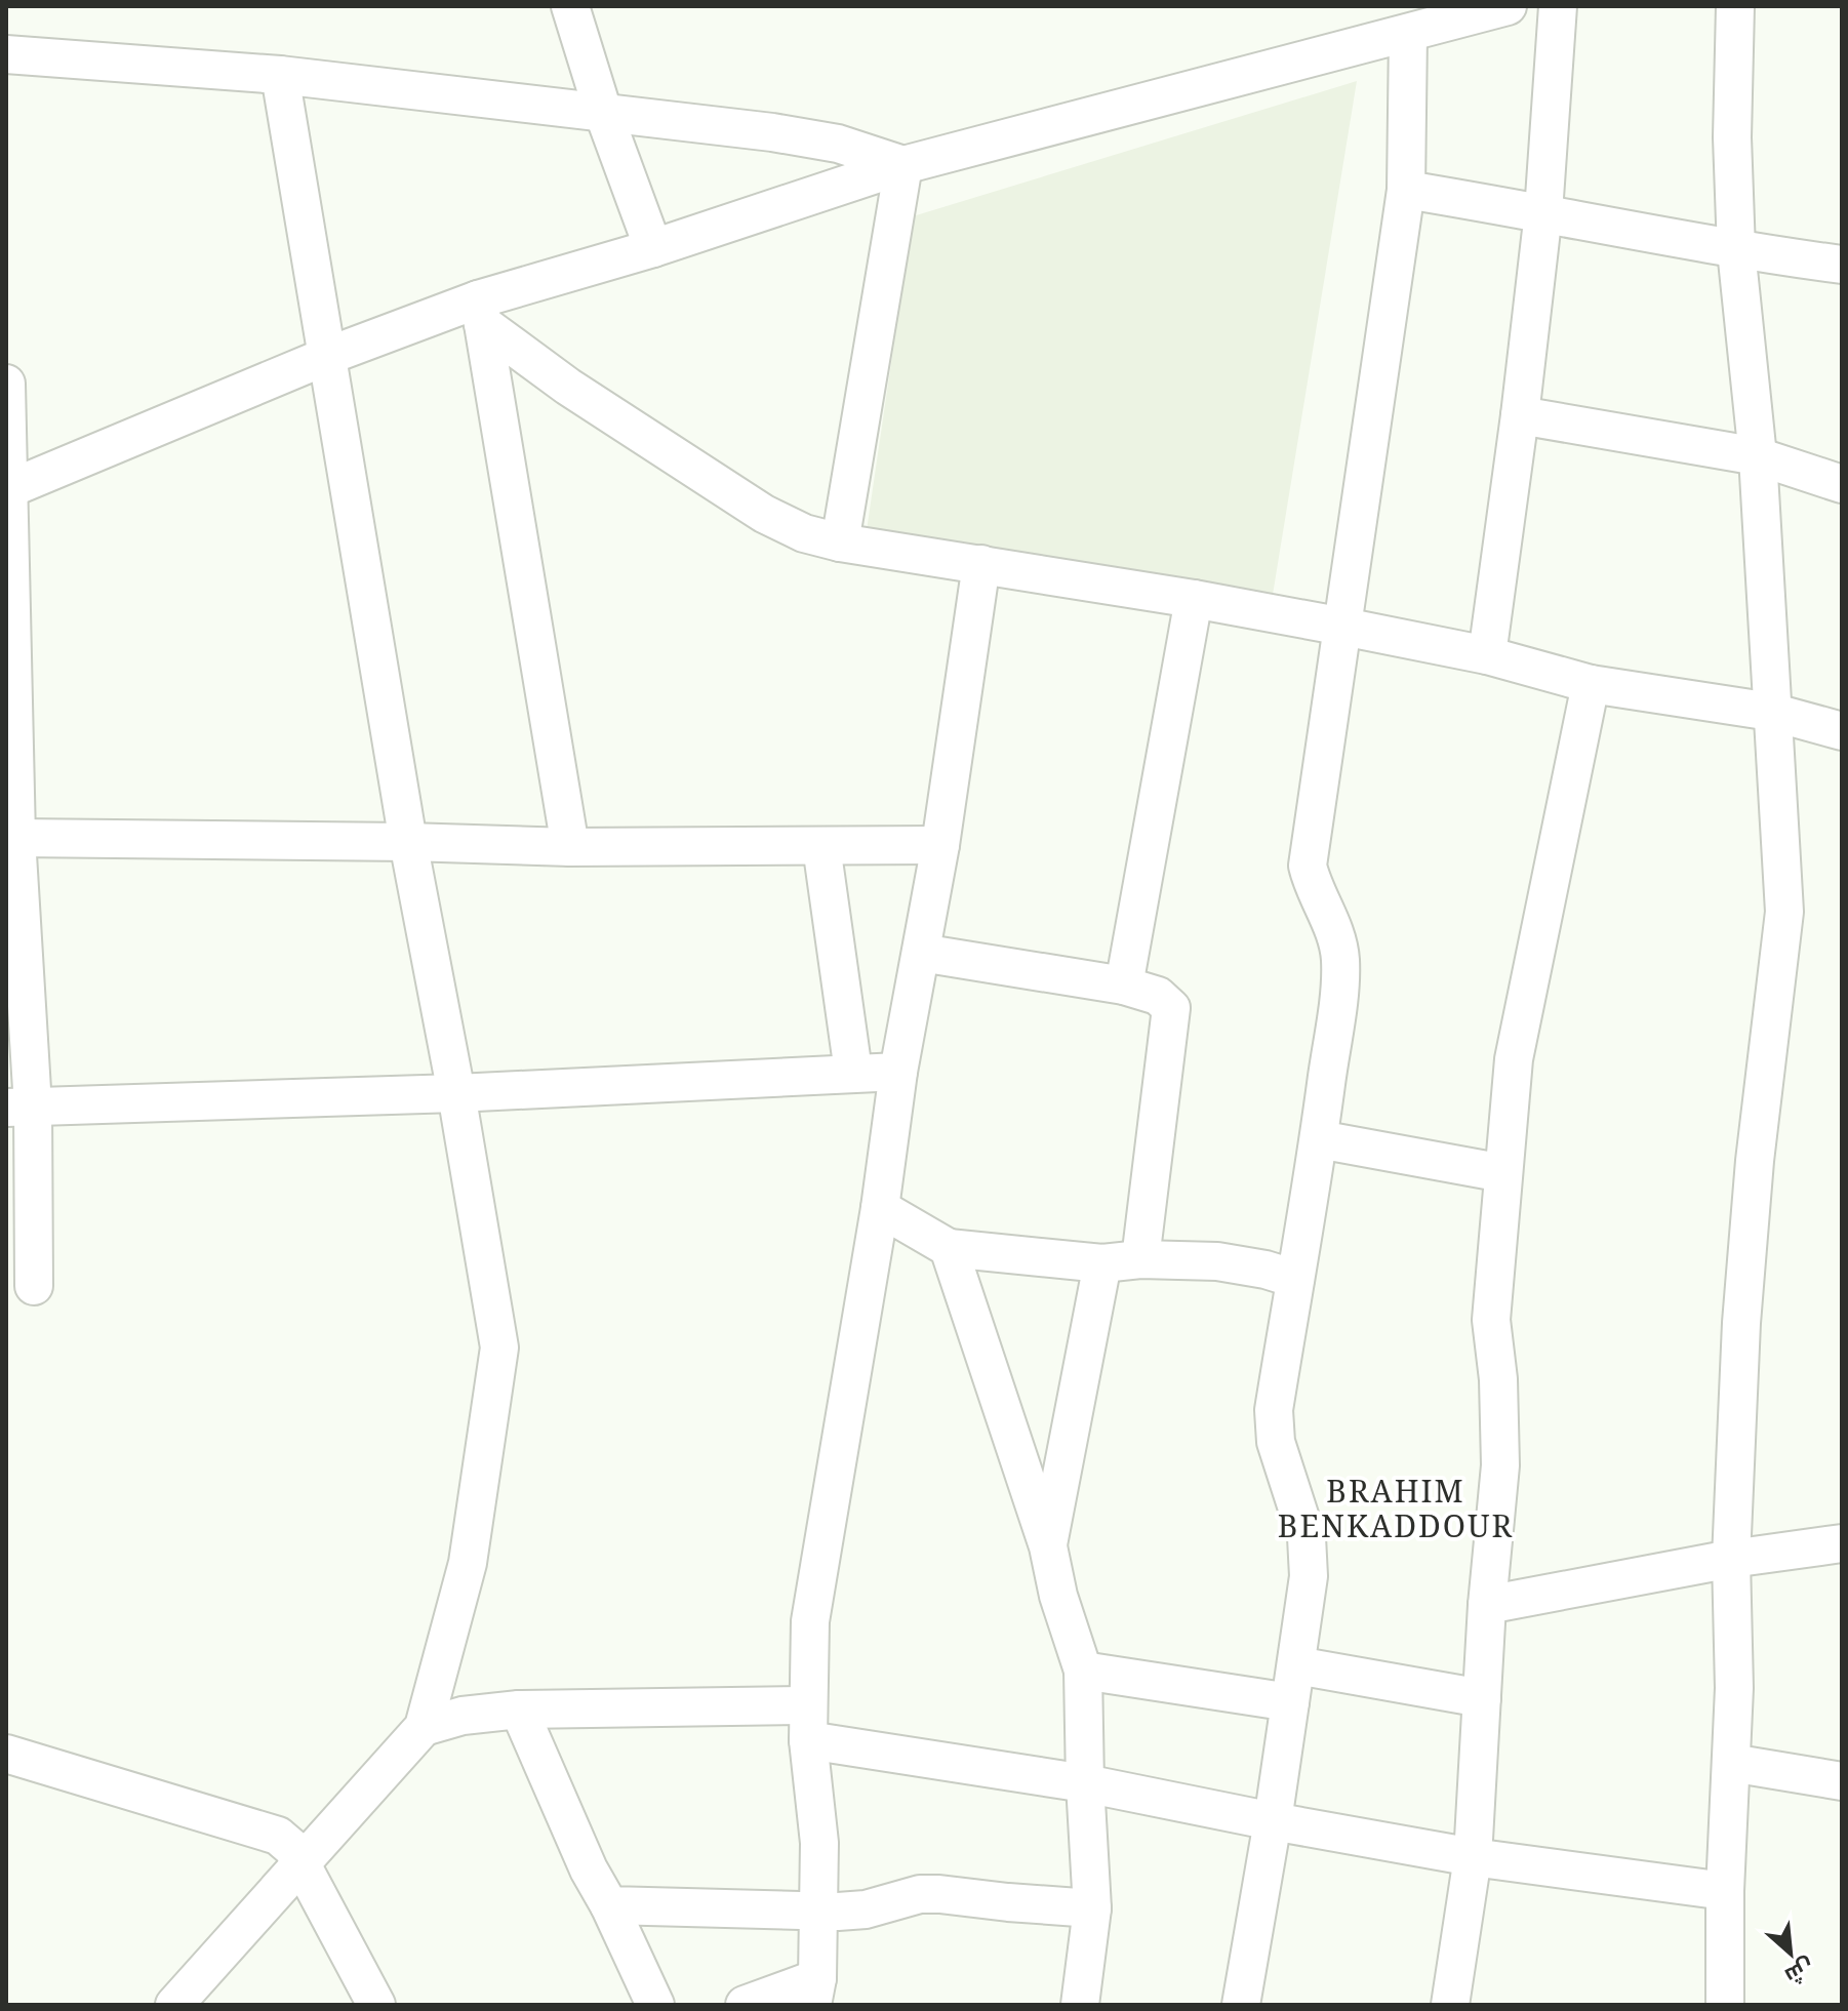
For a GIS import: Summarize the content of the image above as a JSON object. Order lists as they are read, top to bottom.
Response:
{
  "districts": ["BRAHIM BENKADDOUR"],
  "north": "bottom right"
}
